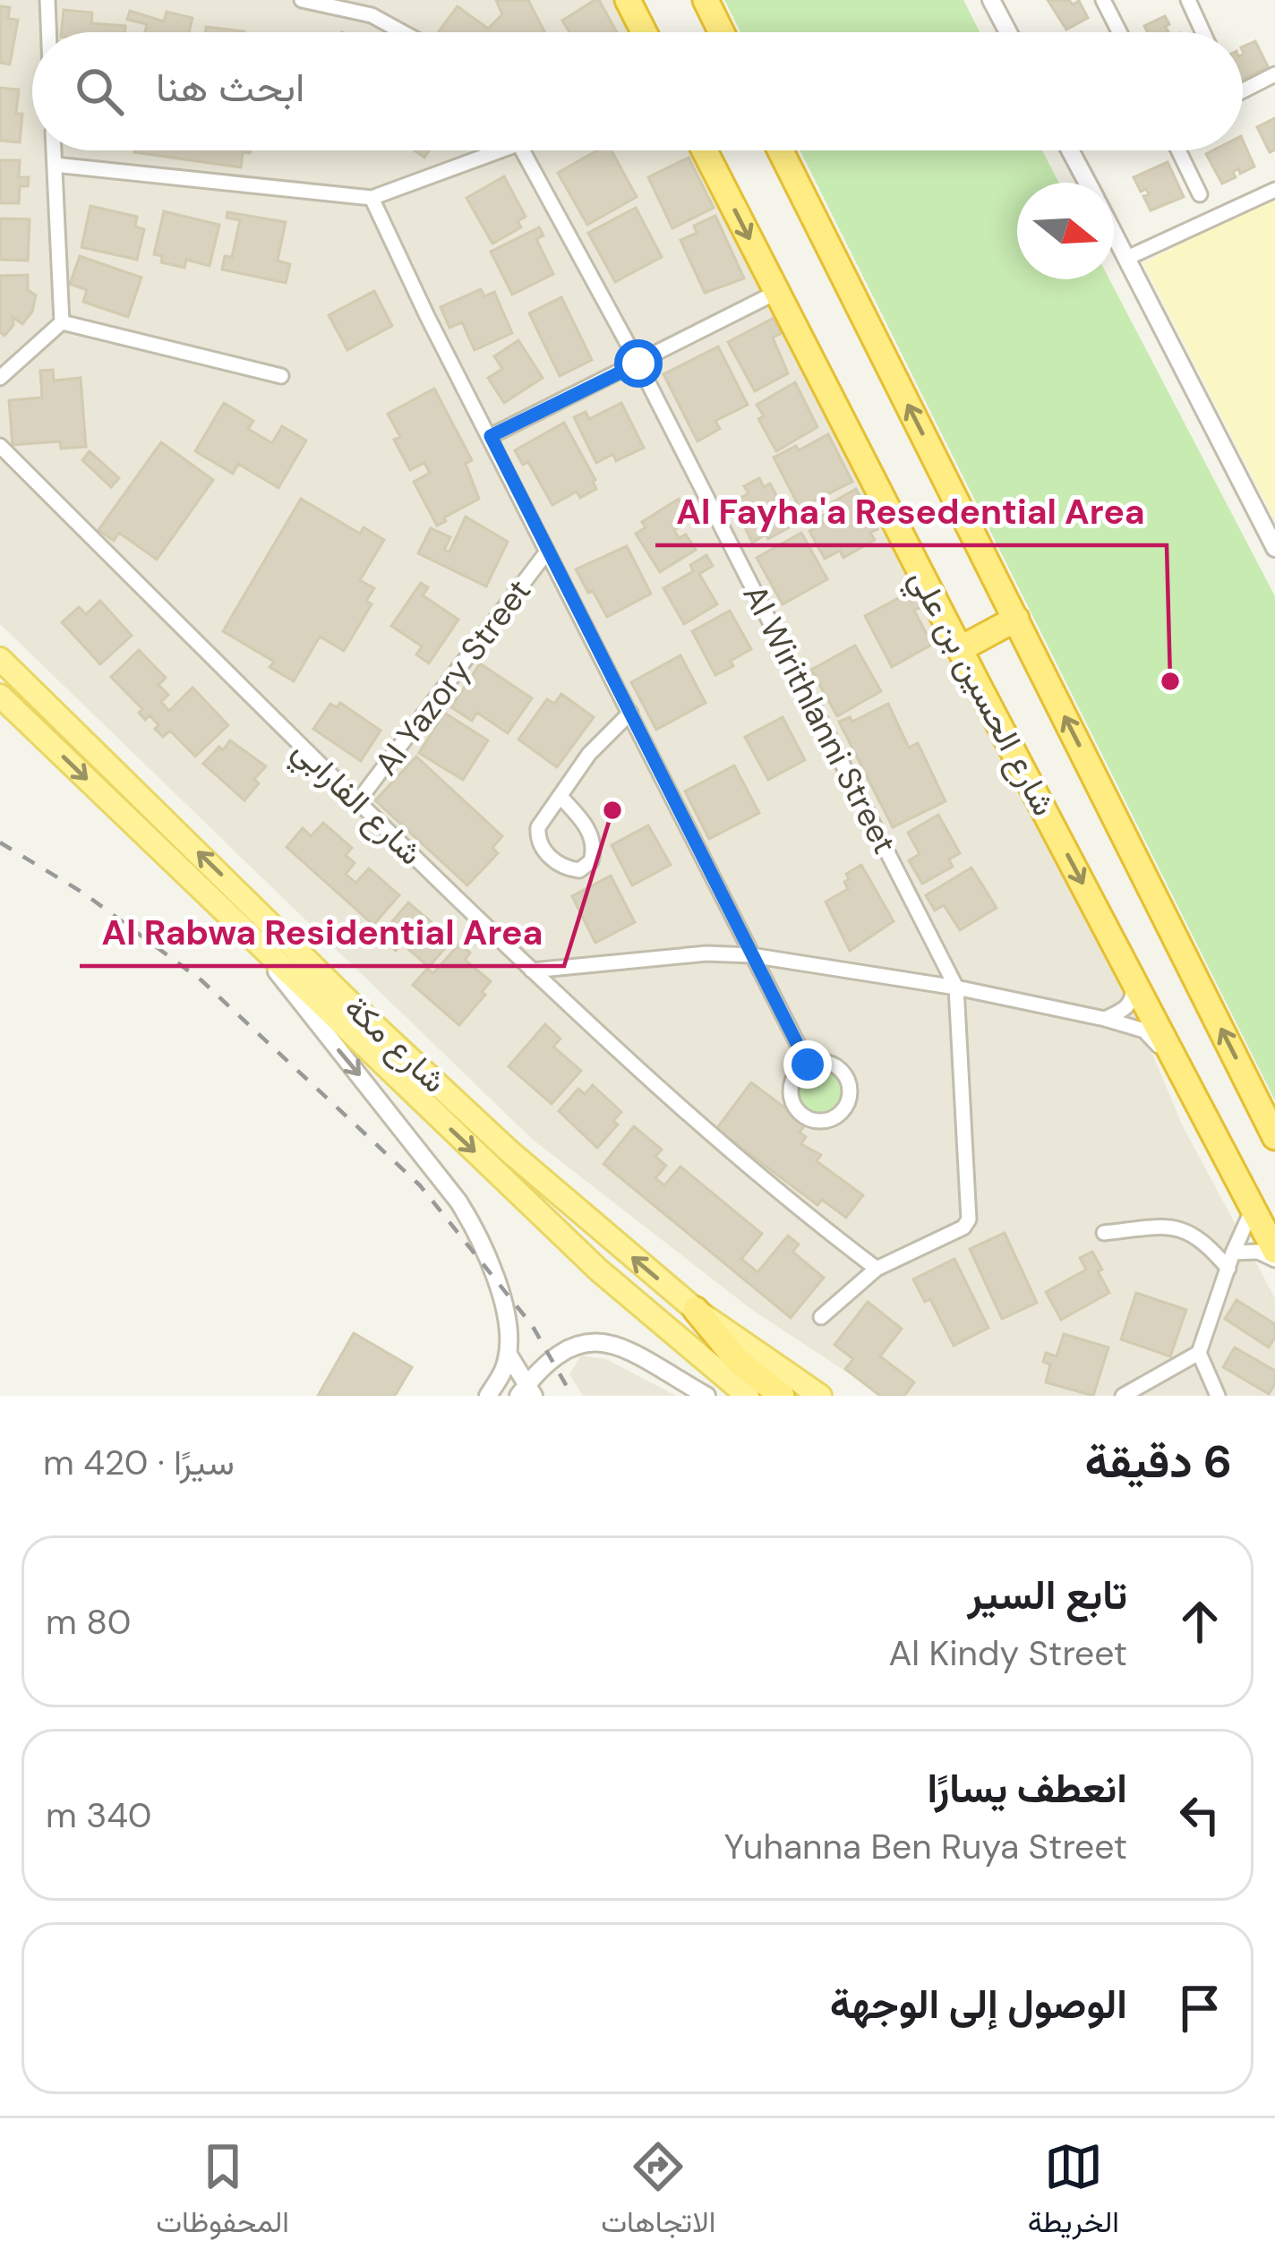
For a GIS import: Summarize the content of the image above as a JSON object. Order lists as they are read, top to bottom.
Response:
{
  "streets": {
    "highway": ["شارع الحسين بن علي"],
    "main road": ["شارع مكة"],
    "street": ["Al Yazory Street", "Al Wirithlanni Street", "شارع الفارابي"]
  },
  "crossings": [
    ["Al Yazory Street", "شارع الفارابي"],
    ["Al Wirithlanni Street", "شارع الفارابي"]
  ],
  "places": ["Al Fayha'a Resedential Area", "Al Rabwa Residential Area"],
  "north": "right",
  "page": {
    "search": "ابحث هنا",
    "heading": ["6 دقيقة", "سيرًا · 420 m"],
    "list": [
      ["تابع السير", "Al Kindy Street", "80 m"],
      ["انعطف يسارًا", "Yuhanna Ben Ruya Street", "340 m"],
      "الوصول إلى الوجهة"
    ],
    "nav": ["الخريطة", "الاتجاهات", "المحفوظات"]
  }
}
